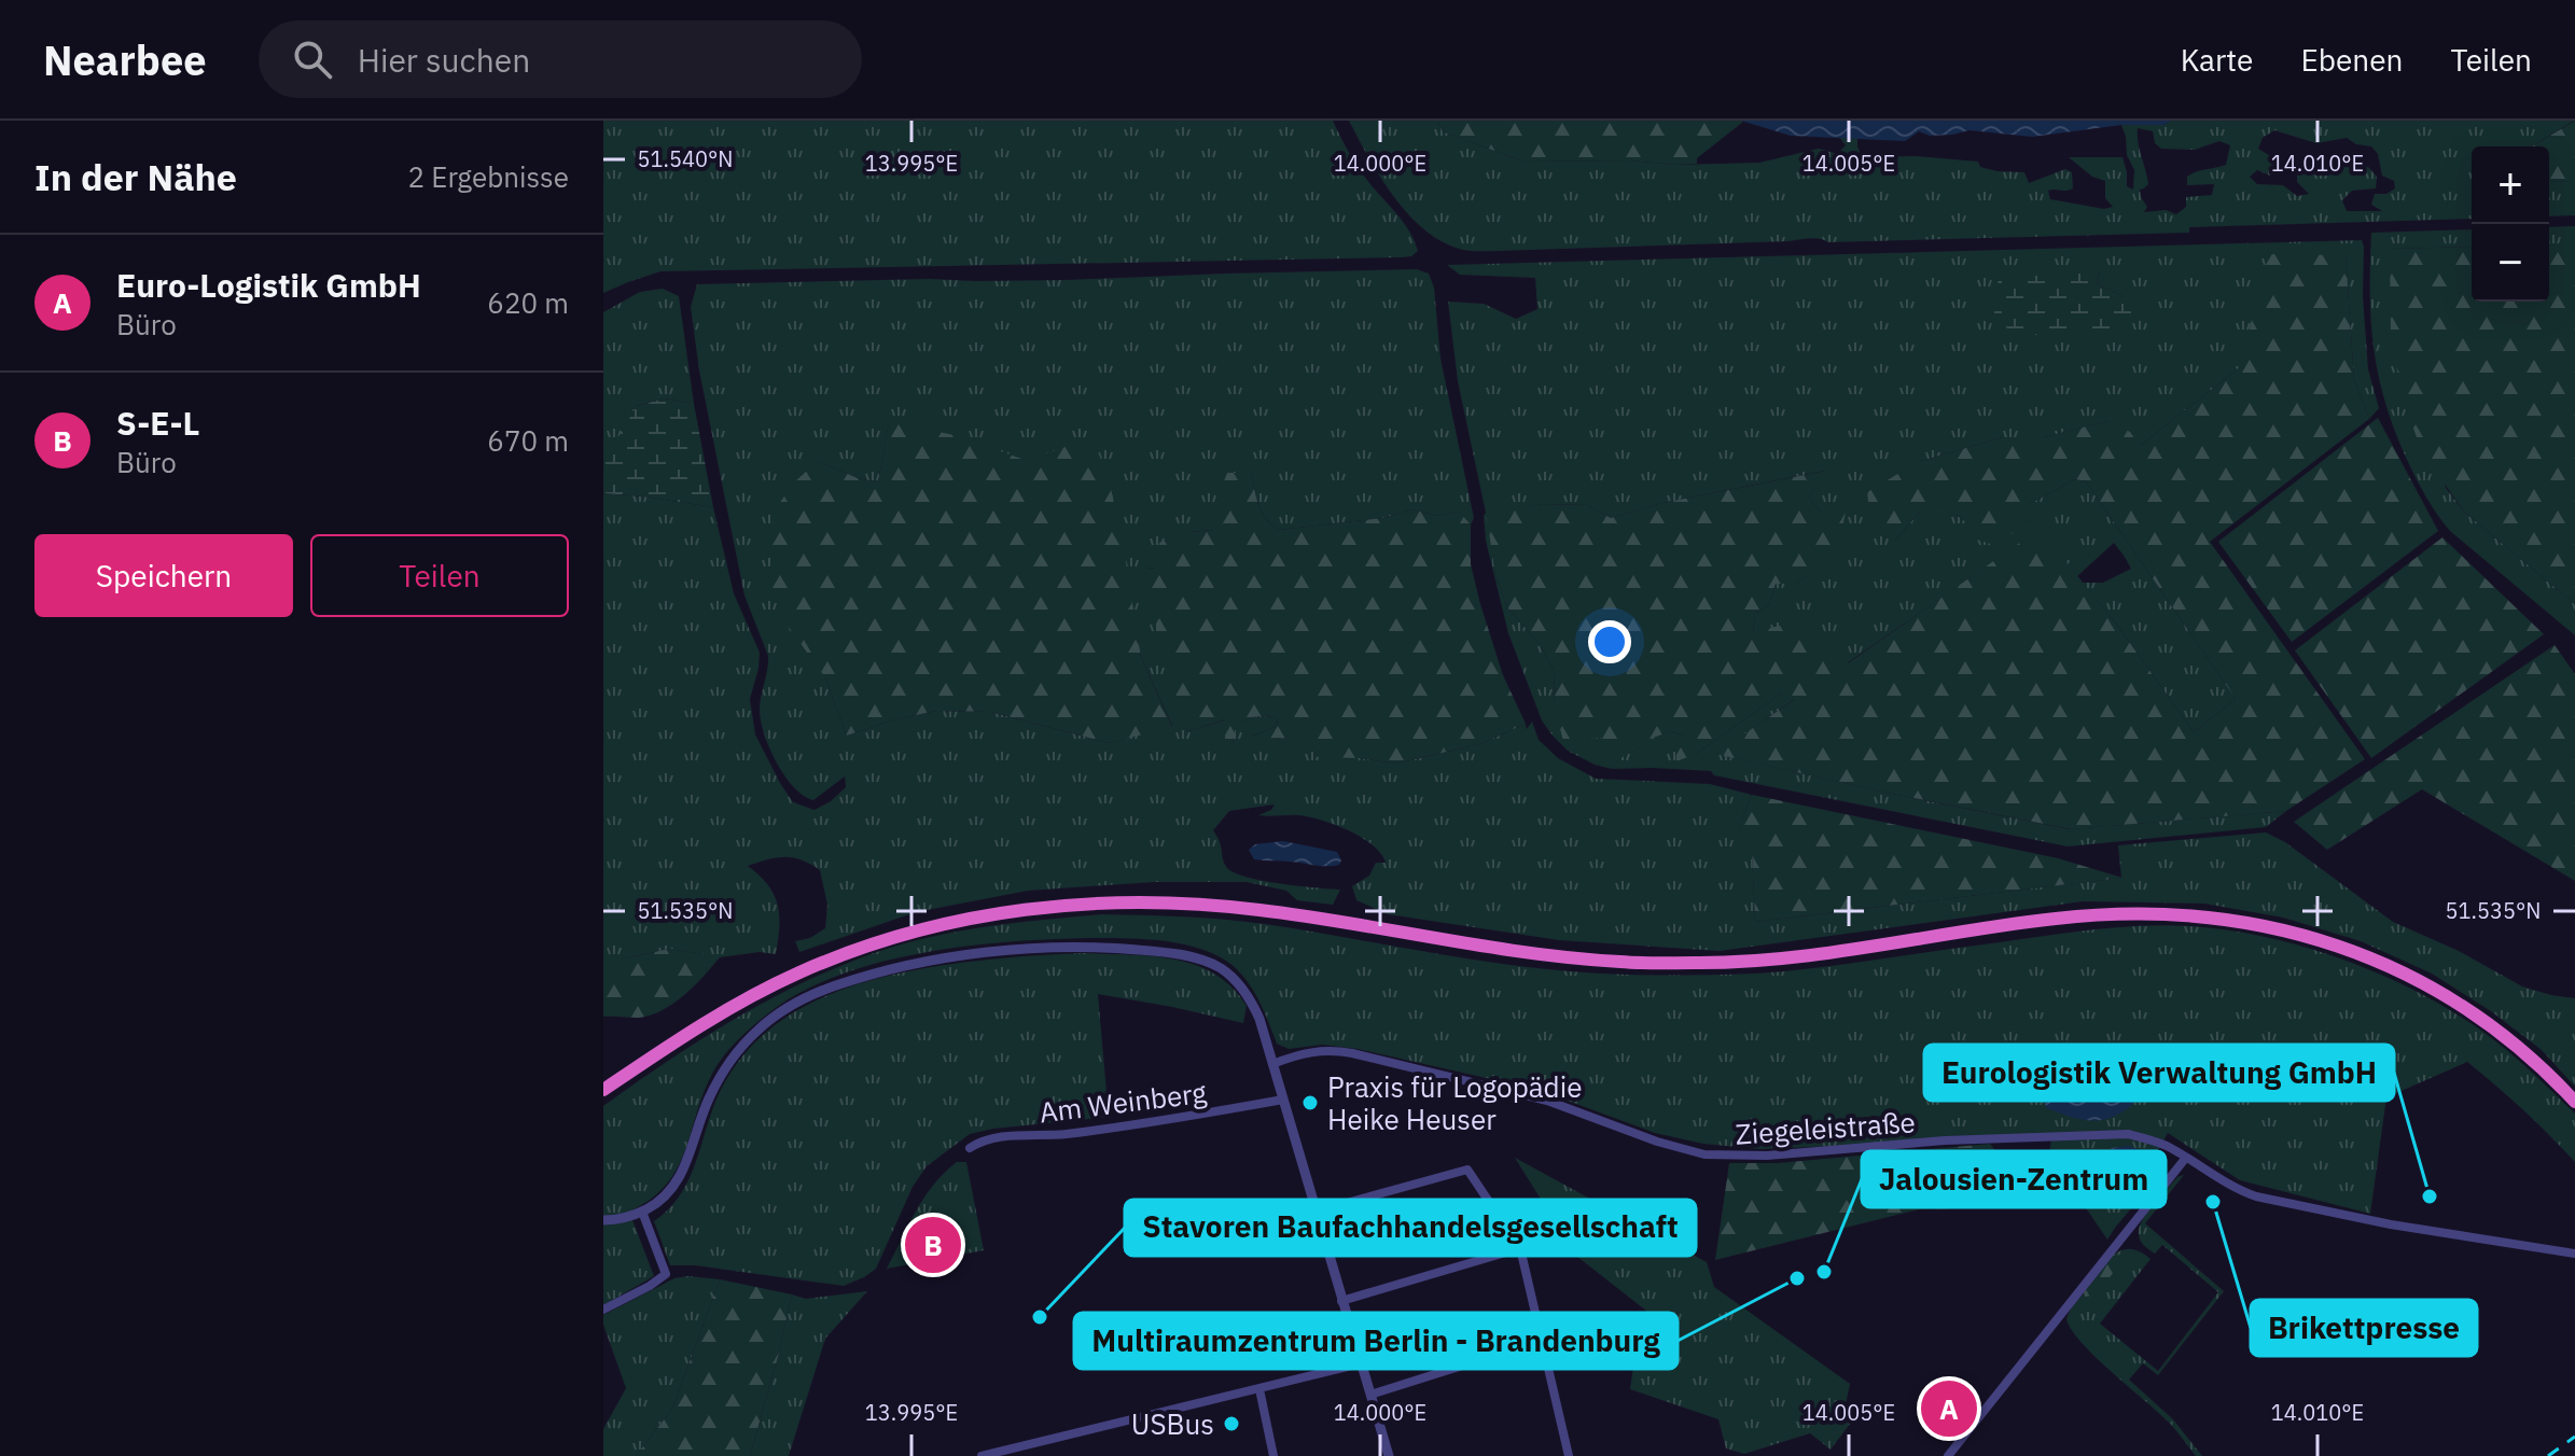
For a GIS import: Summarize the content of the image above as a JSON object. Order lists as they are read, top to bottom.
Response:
{
  "streets": {
    "street": ["Am Weinberg", "Ziegeleistraße"]
  },
  "places": [
    "Praxis für Logopädie Heike Heuser",
    "Eurologistik Verwaltung GmbH",
    "Brikettpresse",
    "Jalousien-Zentrum",
    "Multiraumzentrum Berlin - Brandenburg",
    "Stavoren Baufachhandelsgesellschaft",
    "USBus"
  ],
  "page": {
    "header": "Nearbee",
    "search": "Hier suchen",
    "nav": ["Karte", "Ebenen", "Teilen"],
    "heading": ["In der Nähe", "2 Ergebnisse"],
    "map_buttons": ["+", "−"],
    "list": [
      {
        "mark": "A",
        "name": "Euro-Logistik GmbH",
        "note": "Büro",
        "value": "620 m"
      },
      {
        "mark": "B",
        "name": "S-E-L",
        "note": "Büro",
        "value": "670 m"
      }
    ],
    "buttons": ["Speichern", "Teilen"],
    "pins": ["B", "A"]
  },
  "coordinates": [
    "51.540°N",
    "13.995°E",
    "14.000°E",
    "14.005°E",
    "14.010°E",
    "51.535°N"
  ]
}
